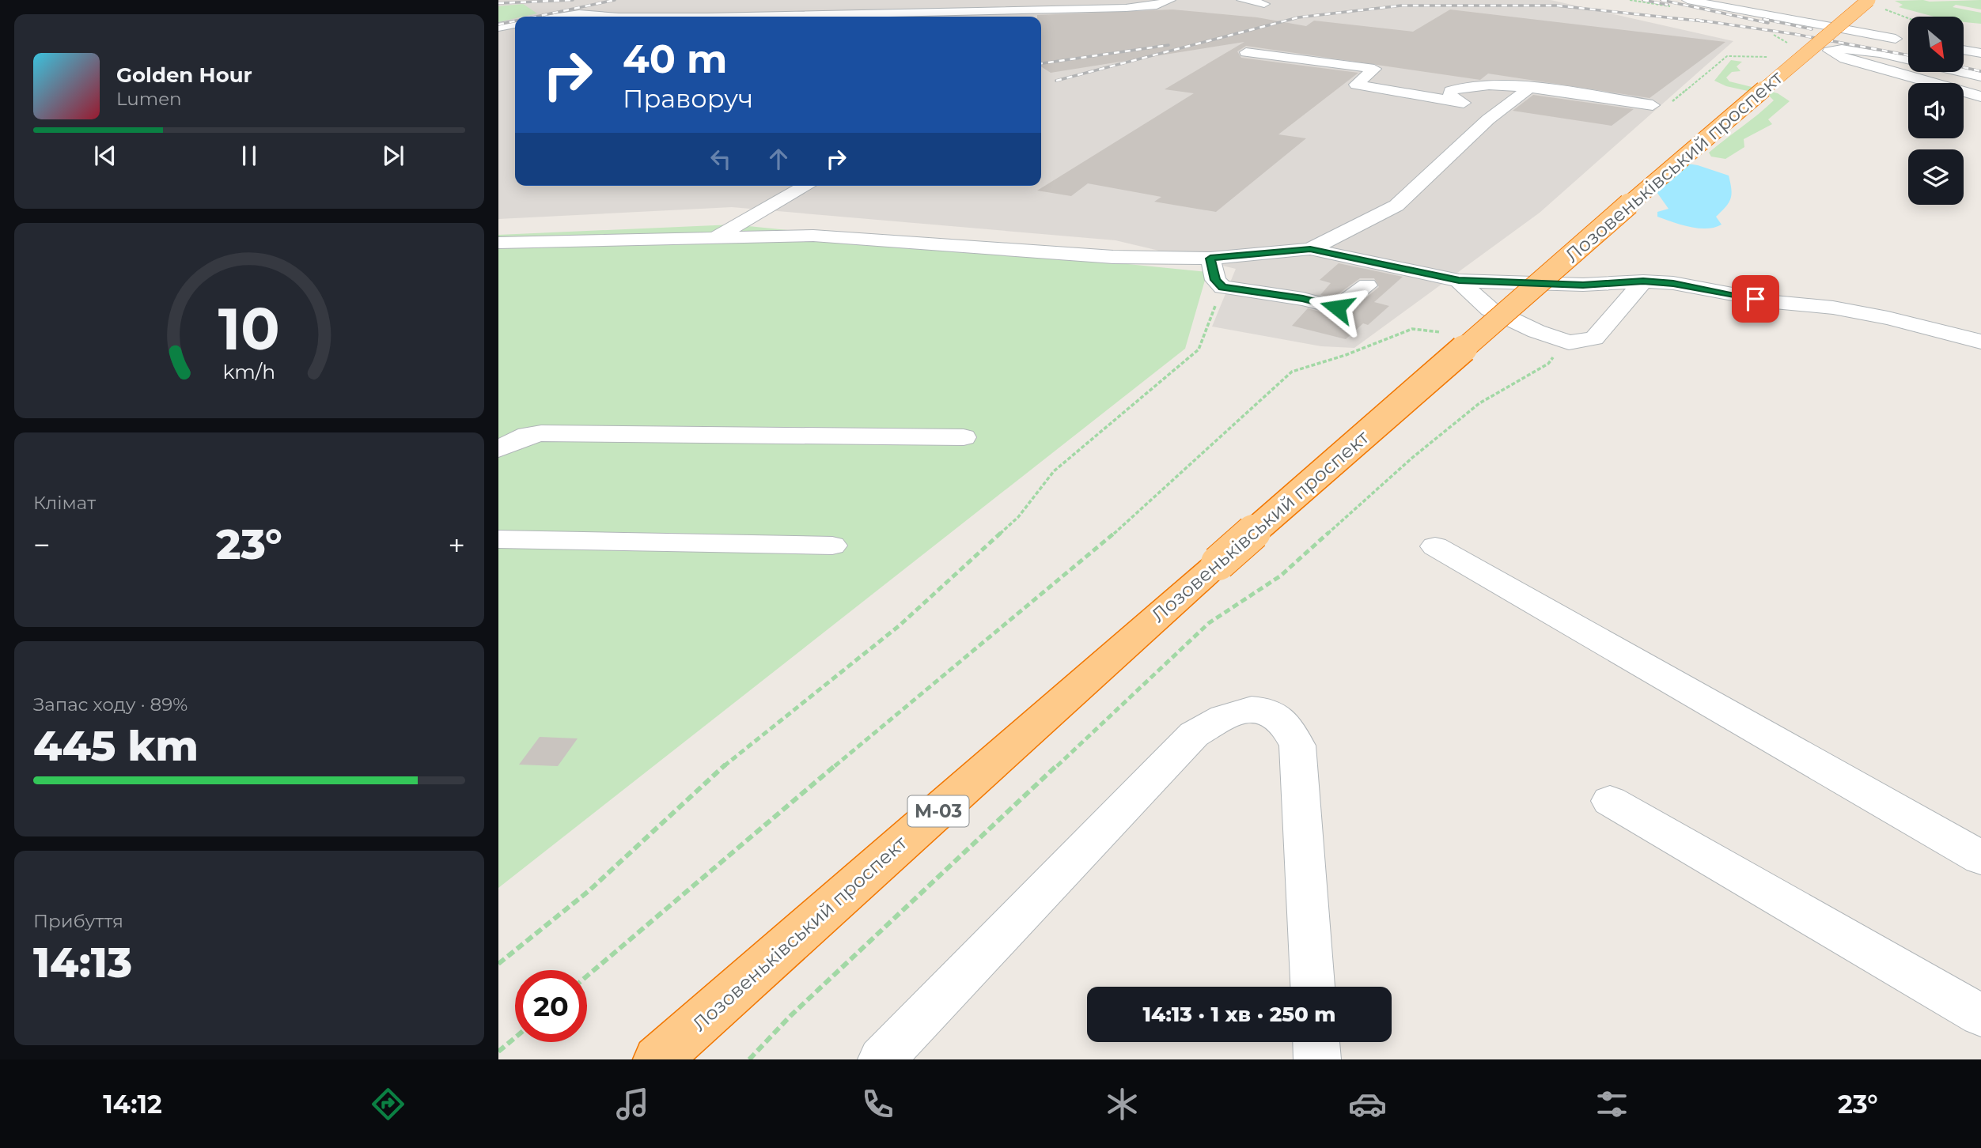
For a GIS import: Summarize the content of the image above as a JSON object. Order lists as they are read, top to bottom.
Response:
{
  "streets": {
    "highway": ["Лозовеньківський проспект", "М-03"]
  },
  "north": "bottom right",
  "page": {
    "turn": ["40 m", "Праворуч"],
    "song": ["Golden Hour", "Lumen"],
    "tile": [
      "Клімат",
      ["Запас ходу · 89%", "445 km"],
      ["Прибуття", "14:13"]
    ],
    "heat": ["−", "23°", "+"],
    "limit": "20",
    "trip": "14:13 · 1 хв · 250 m",
    "tabs": ["14:12", "23°"],
    "gauge": ["10", "km/h"]
  }
}
